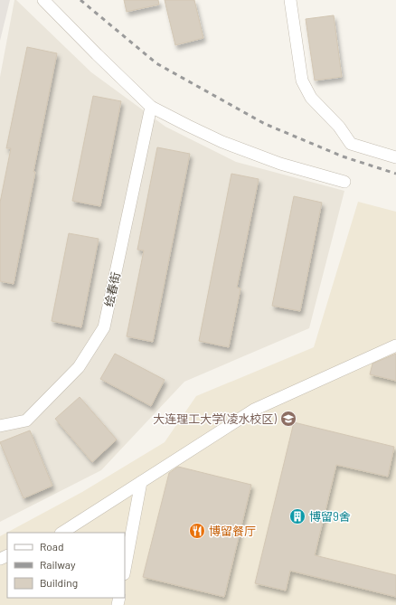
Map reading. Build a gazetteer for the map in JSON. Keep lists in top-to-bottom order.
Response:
{
  "streets": {
    "street": ["绘春街"]
  },
  "places": {
    "school or university": ["大连理工大学(凌水校区)"],
    "building": ["博留9舍"],
    "restaurant": ["博留餐厅"]
  },
  "legend": ["Road", "Railway", "Building"]
}
